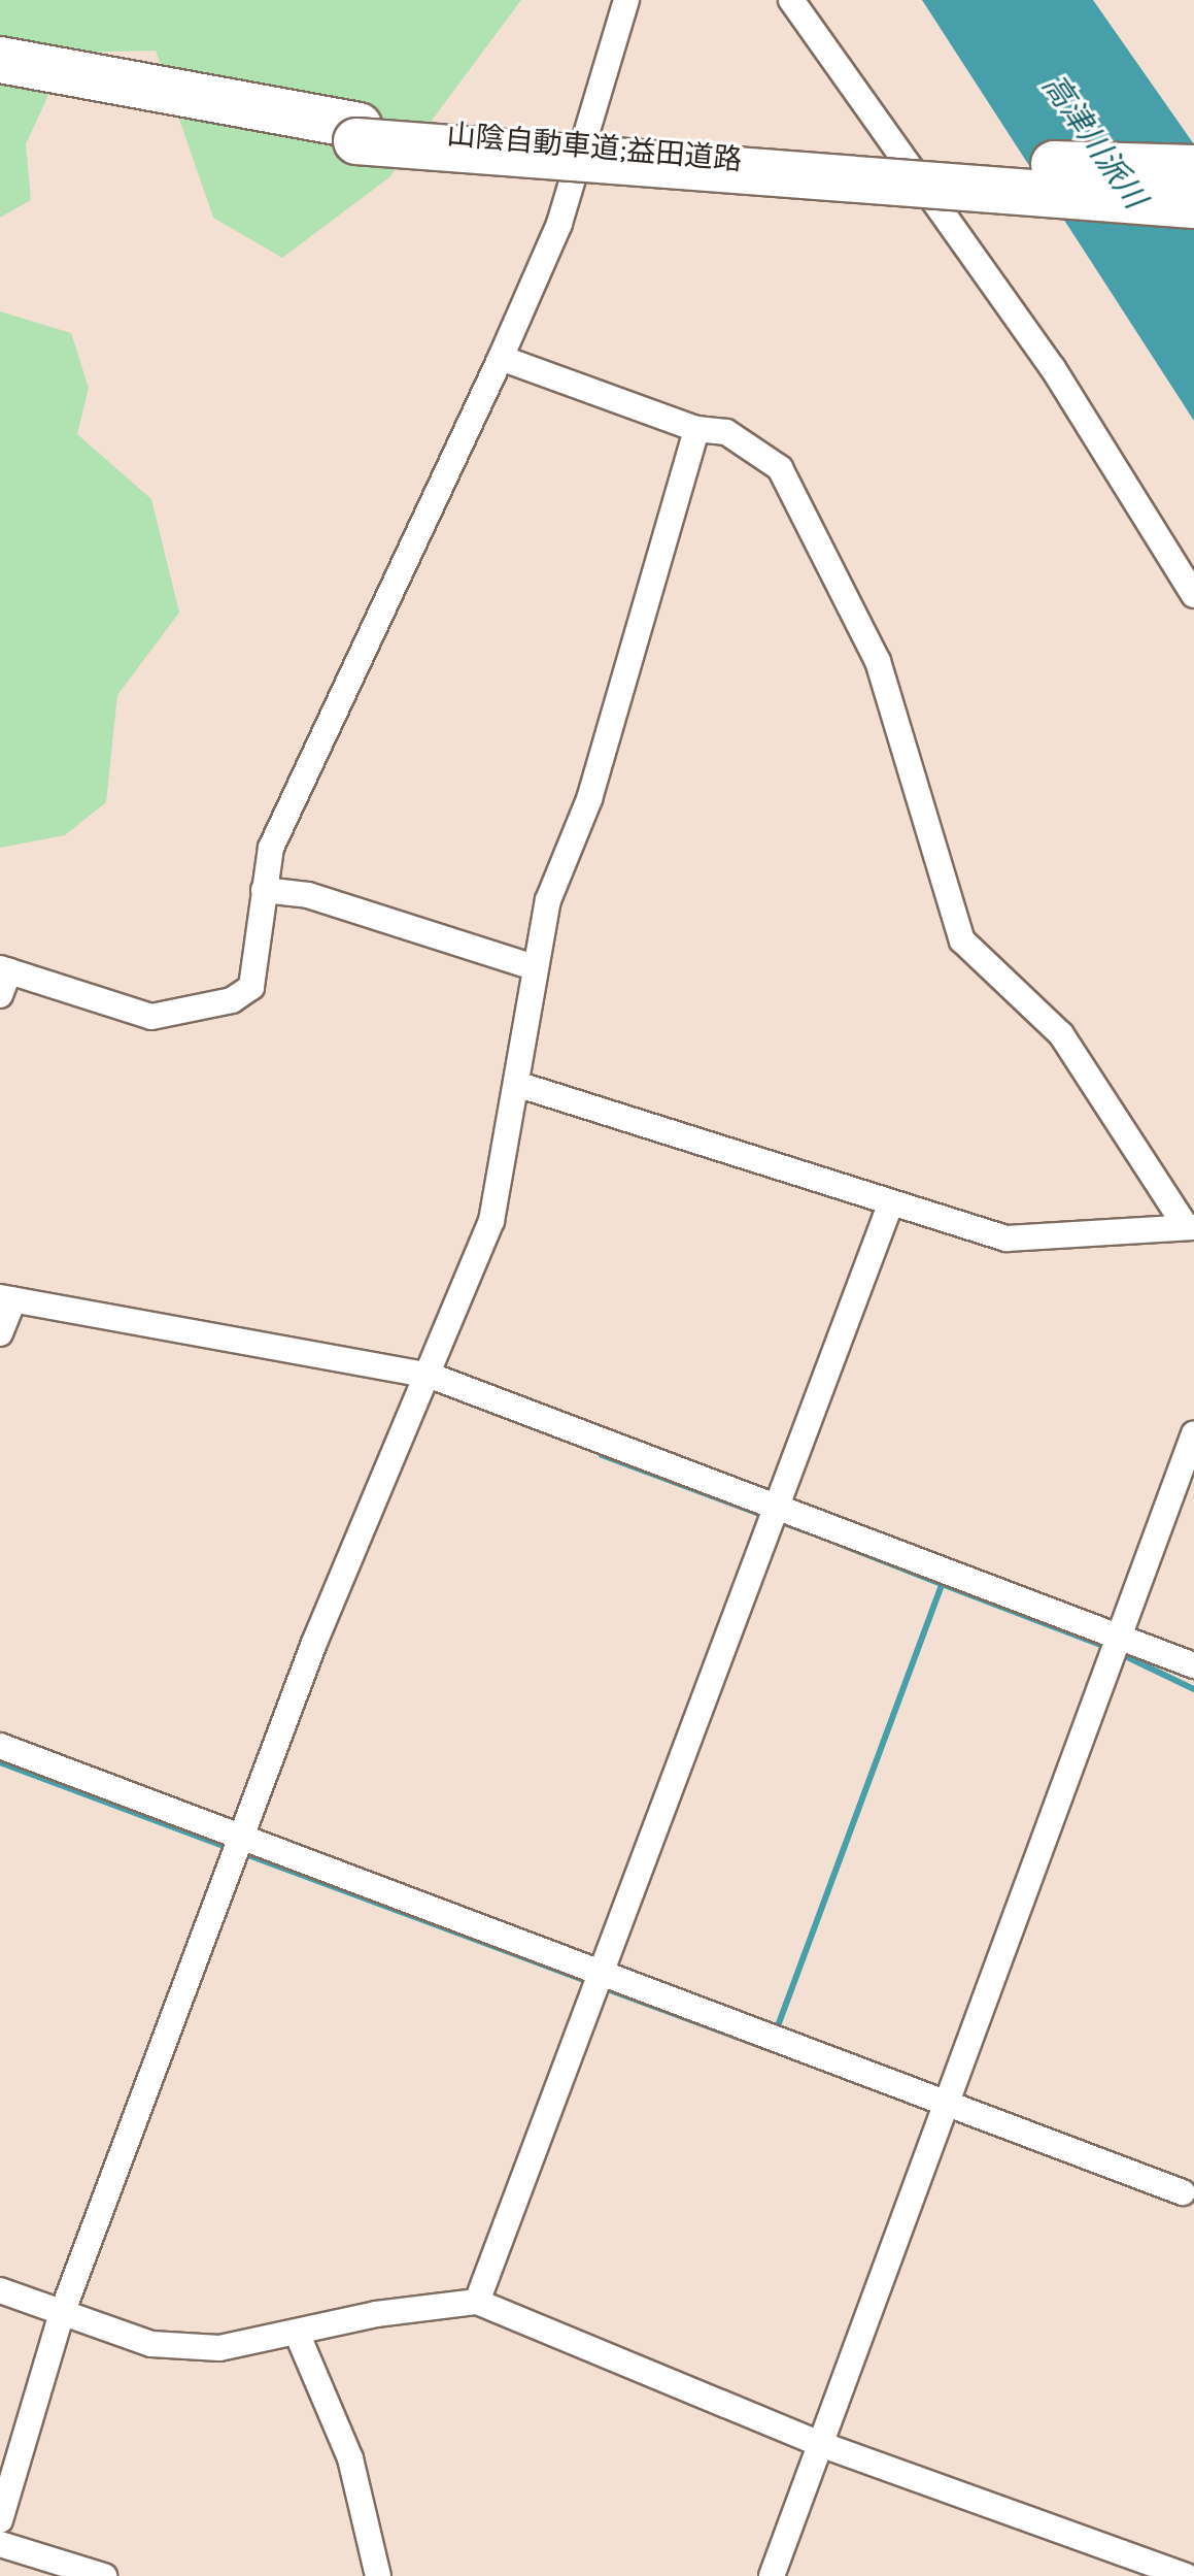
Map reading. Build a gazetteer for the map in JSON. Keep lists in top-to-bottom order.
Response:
{
  "streets": {
    "highway": ["山陰自動車道;益田道路"]
  },
  "water": ["高津川派川"]
}
